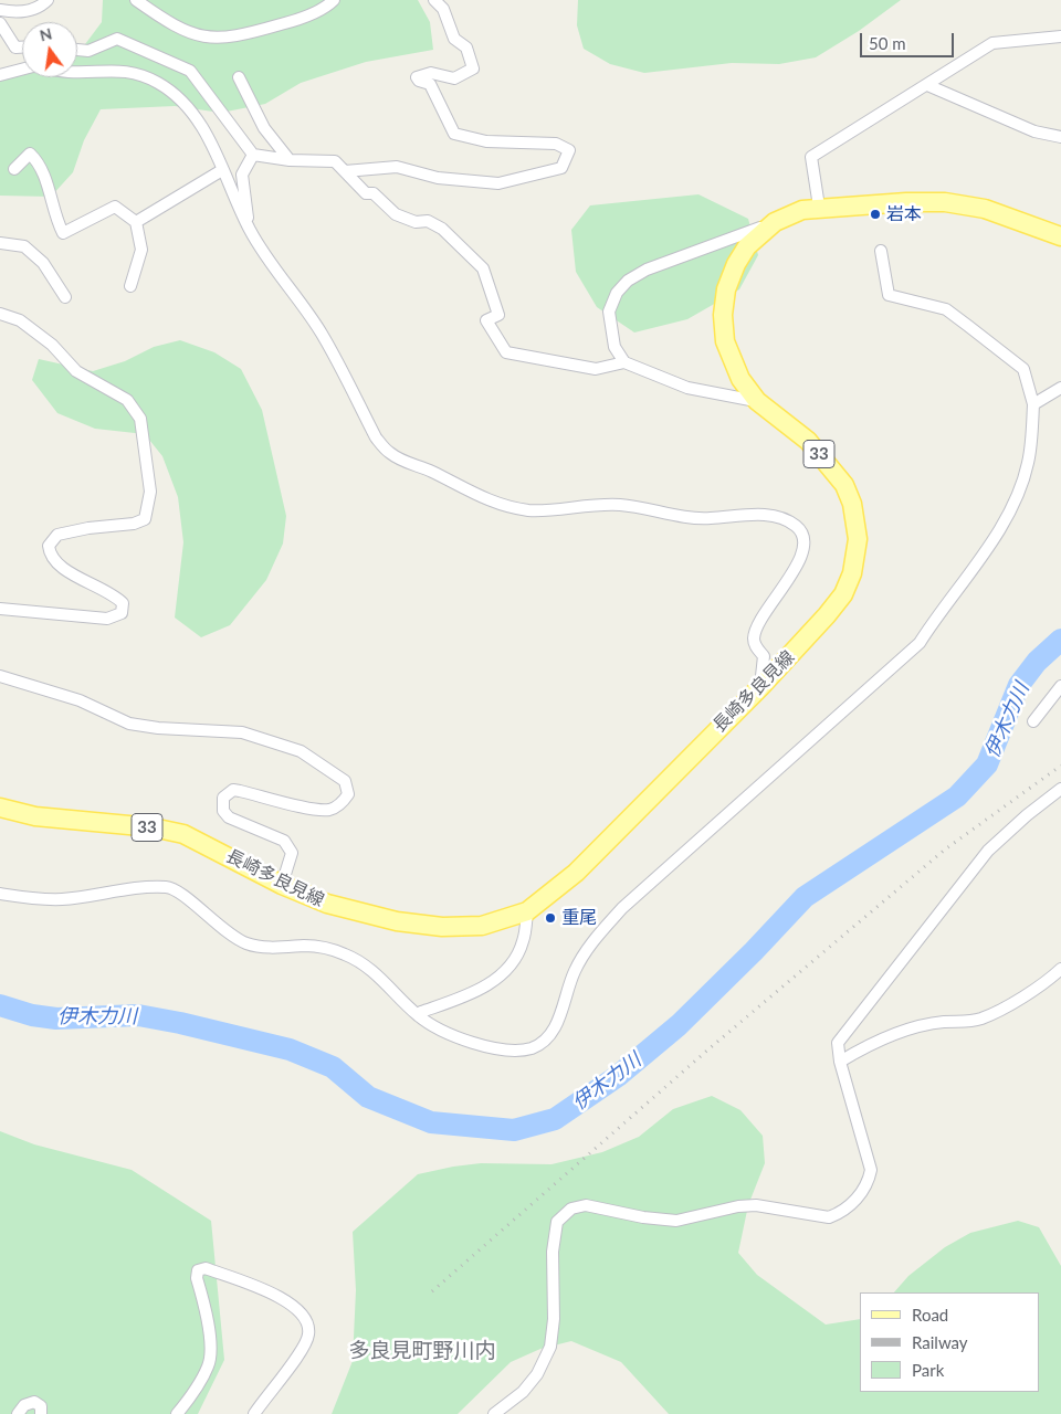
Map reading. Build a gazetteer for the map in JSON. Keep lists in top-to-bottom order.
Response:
{
  "streets": {
    "main road": ["33", "長崎多良見線"]
  },
  "districts": ["多良見町野川内"],
  "water": ["伊木力川"],
  "places": ["岩本", "重尾"],
  "legend": ["Road", "Railway", "Park"],
  "scale_bar": "50 m",
  "north": "top"
}
